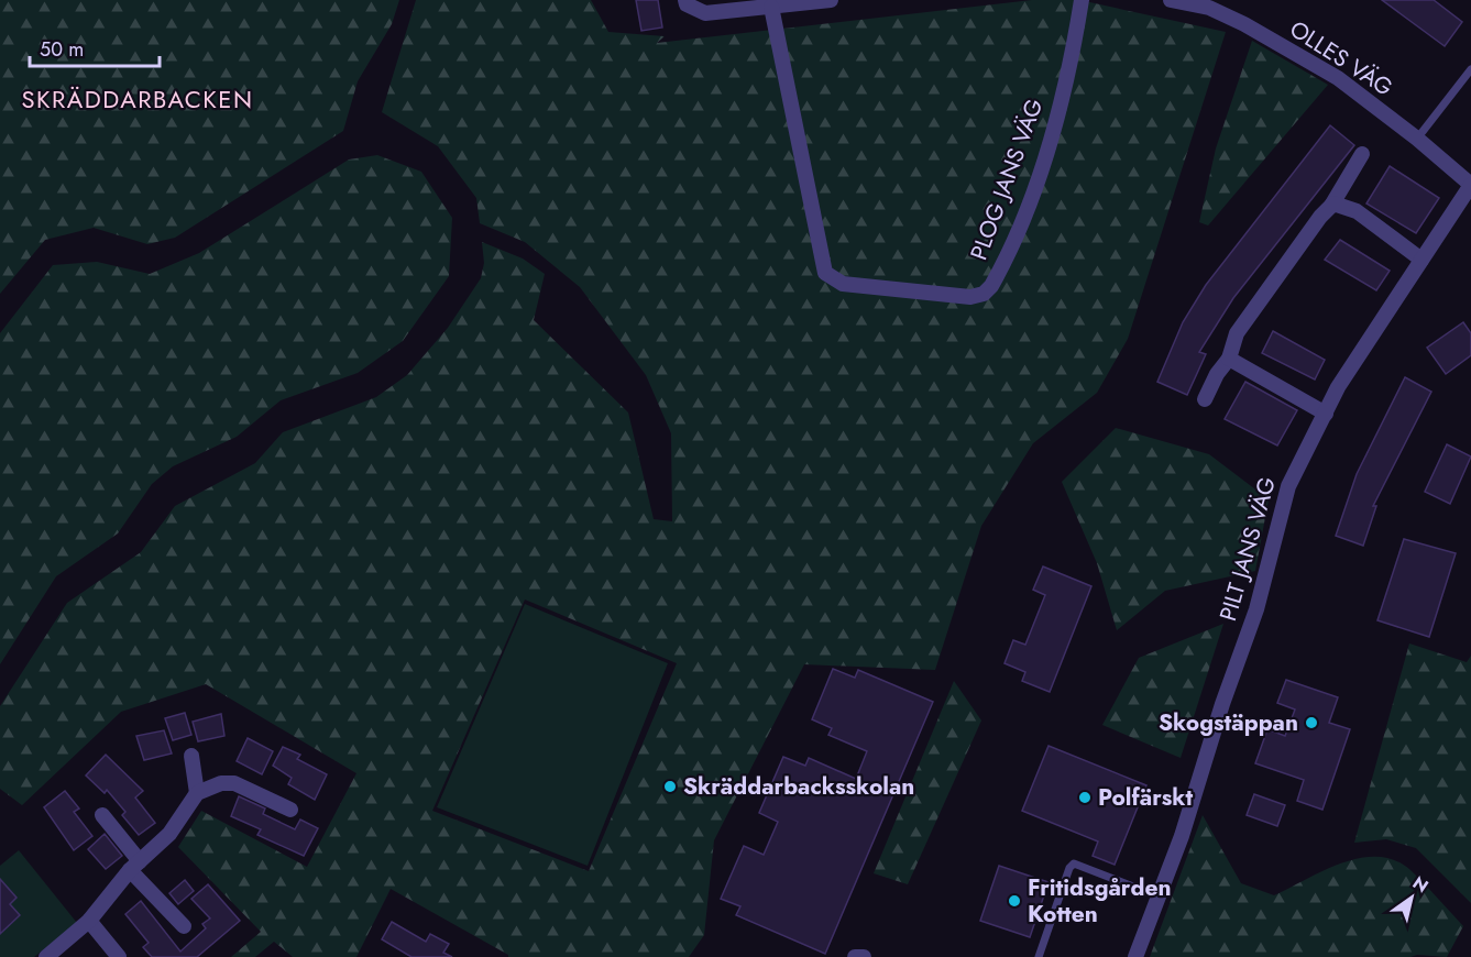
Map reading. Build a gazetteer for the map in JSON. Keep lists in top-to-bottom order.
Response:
{
  "streets": {
    "street": ["OLLES VÄG", "PLOG JANS VÄG", "PILT JANS VÄG"]
  },
  "crossings": [
    ["OLLES VÄG", "PILT JANS VÄG"]
  ],
  "districts": ["SKRÄDDARBACKEN"],
  "places": [
    "Skogstäppan",
    "Skräddarbacksskolan",
    "Polfärskt",
    "Fritidsgården Kotten"
  ],
  "scale_bar": "50 m",
  "north": "top right"
}
